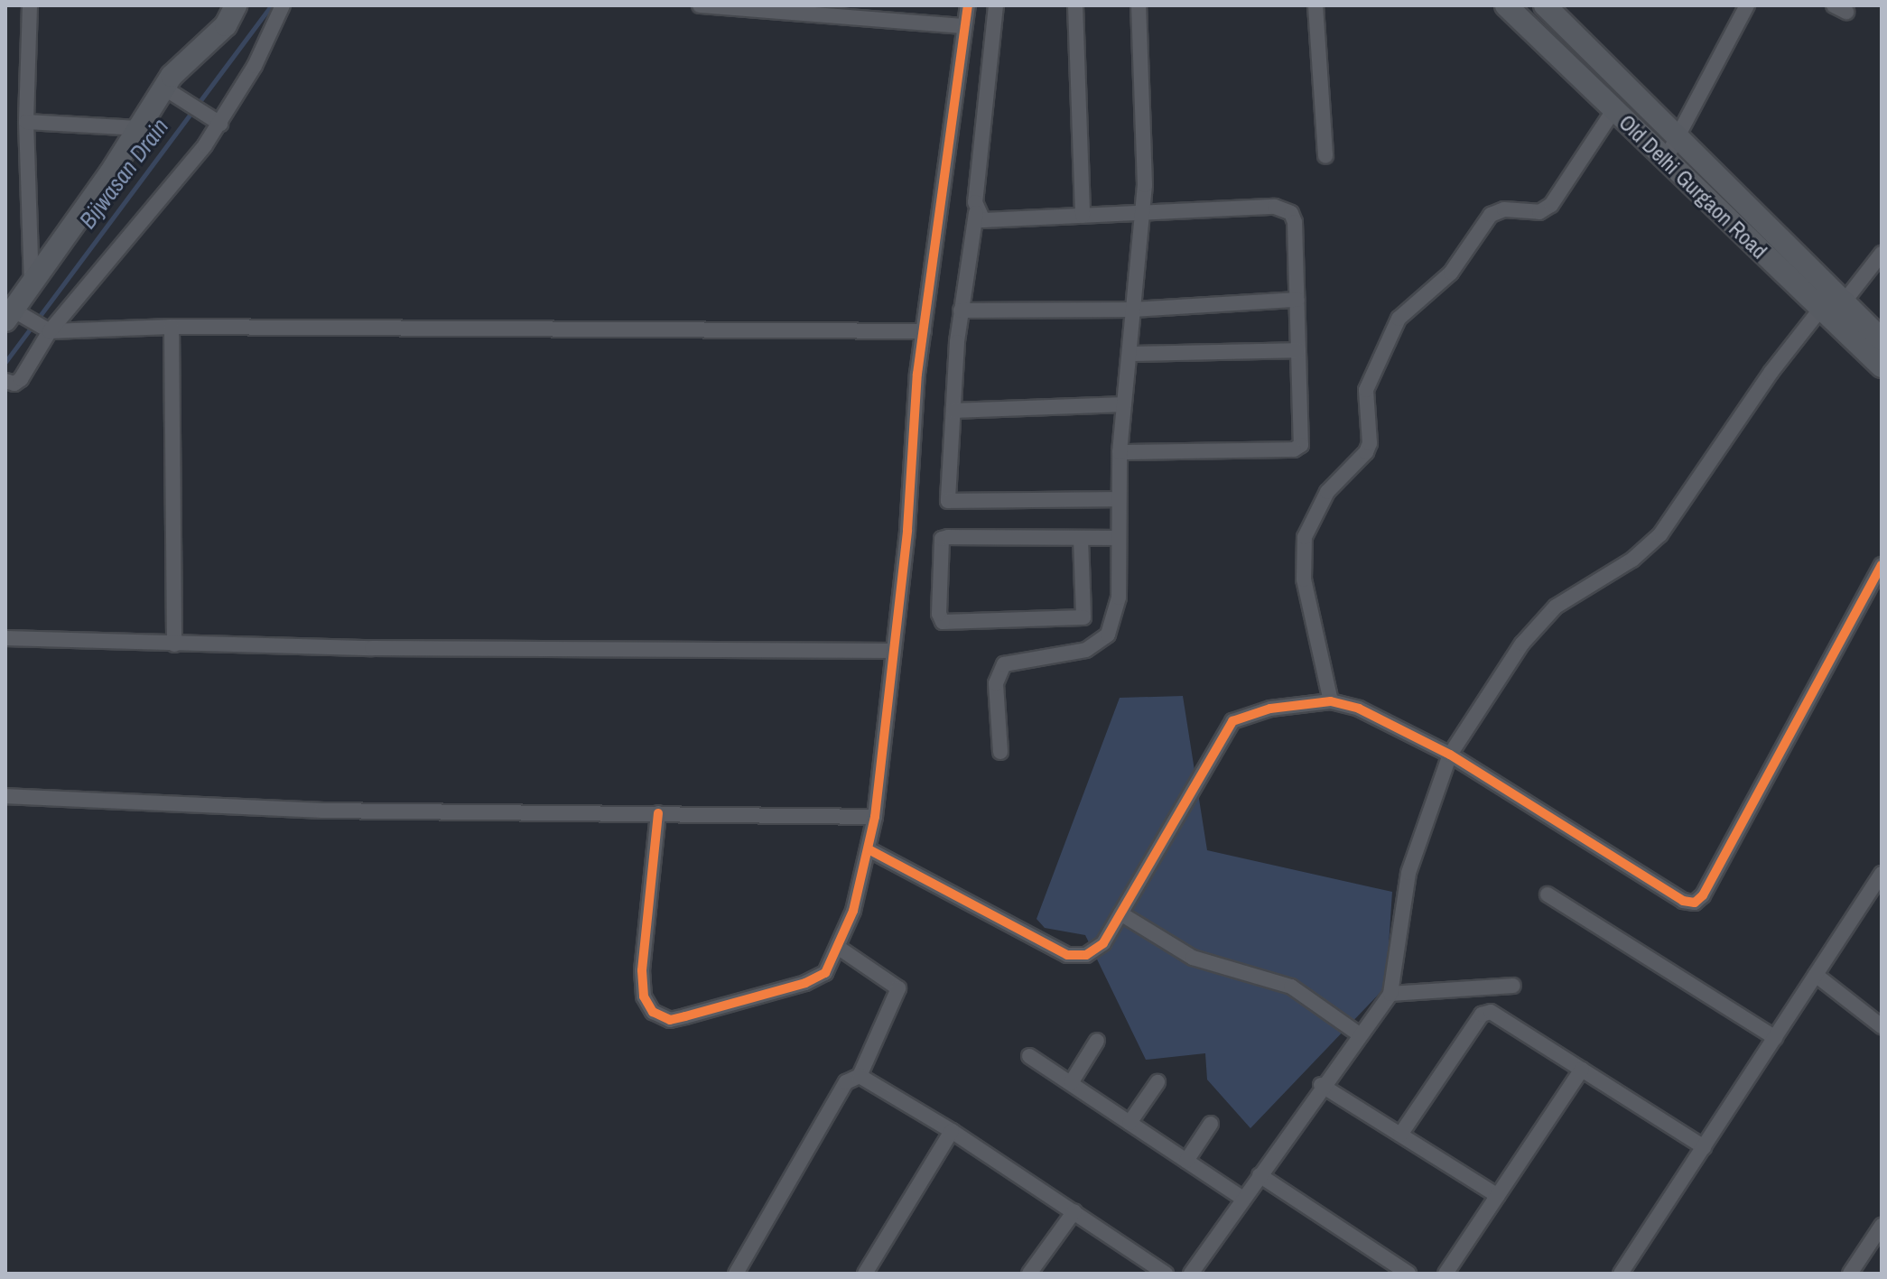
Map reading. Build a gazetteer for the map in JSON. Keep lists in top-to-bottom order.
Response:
{
  "streets": {
    "main road": ["Old Delhi Gurgaon Road"]
  },
  "water": ["Bijwasan Drain"]
}
